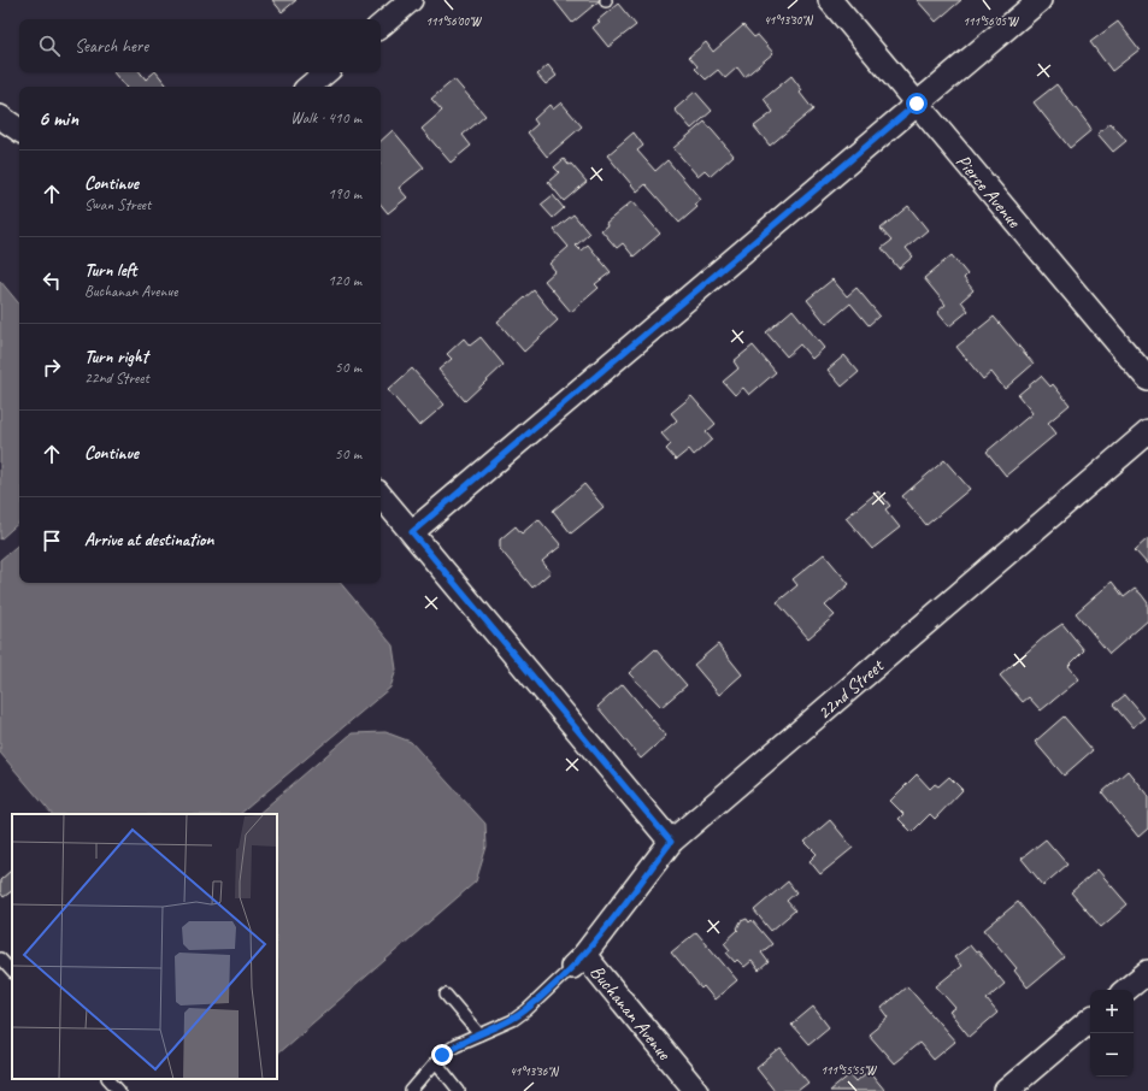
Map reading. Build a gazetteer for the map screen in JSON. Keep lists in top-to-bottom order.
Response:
{
  "streets": {
    "street": ["Pierce Avenue", "22nd Street", "Buchanan Avenue"]
  },
  "crossings": [
    ["22nd Street", "Buchanan Avenue"]
  ],
  "page": {
    "search": "Search here",
    "heading": ["6 min", "Walk · 410 m"],
    "list": [
      ["Continue", "Swan Street", "190 m"],
      ["Turn left", "Buchanan Avenue", "120 m"],
      ["Turn right", "22nd Street", "50 m"],
      ["Continue", "50 m"],
      "Arrive at destination"
    ],
    "map_buttons": ["+", "−"]
  },
  "coordinates": [
    "41°13'30\"N",
    "111°56'00\"W",
    "111°56'05\"W",
    "111°55'55\"W",
    "41°13'36\"N"
  ]
}
